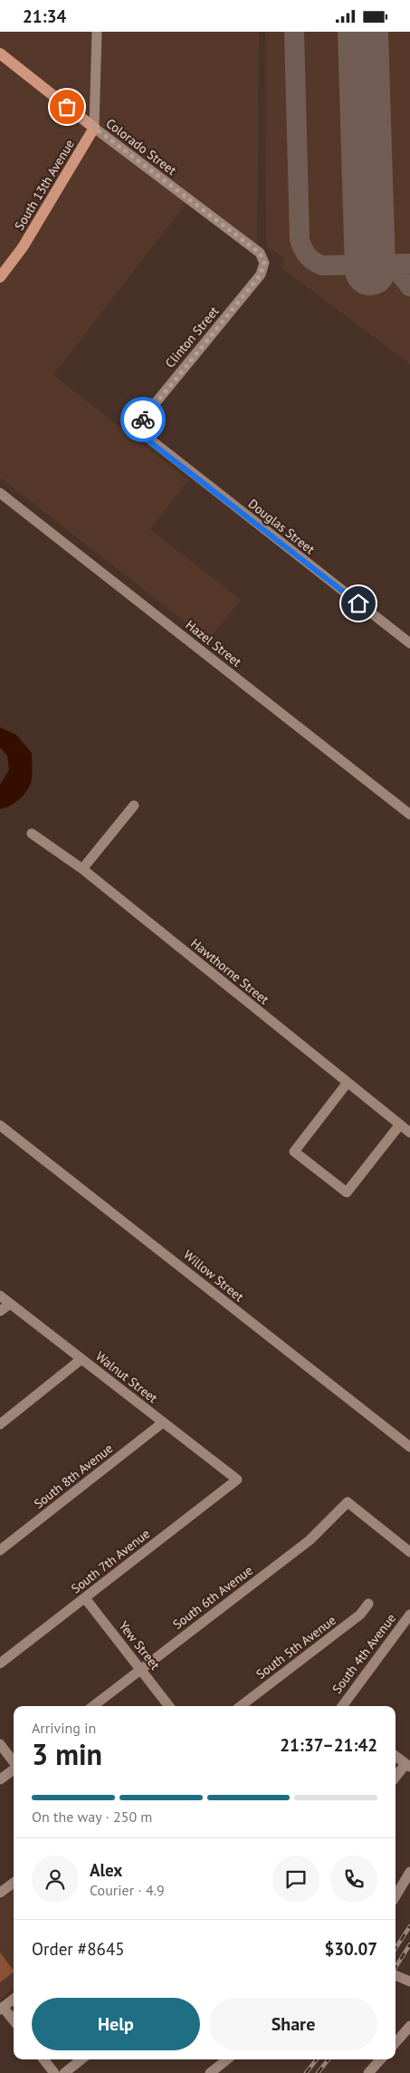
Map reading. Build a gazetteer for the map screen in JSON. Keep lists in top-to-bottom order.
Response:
{
  "streets": {
    "main road": ["Colorado Street", "South 13th Avenue"],
    "street": [
      "Clinton Street",
      "Douglas Street",
      "Hazel Street",
      "Hawthorne Street",
      "Willow Street",
      "Walnut Street",
      "South 8th Avenue",
      "South 7th Avenue",
      "South 6th Avenue",
      "Yew Street",
      "South 5th Avenue",
      "South 4th Avenue"
    ]
  },
  "crossings": [
    ["Colorado Street", "South 13th Avenue"],
    ["Colorado Street", "Clinton Street"],
    ["Clinton Street", "Douglas Street"],
    ["Walnut Street", "South 8th Avenue"],
    ["Walnut Street", "South 7th Avenue"],
    ["South 7th Avenue", "Yew Street"],
    ["South 6th Avenue", "Yew Street"]
  ],
  "page": {
    "status": "21:34",
    "heading": ["3 min", "Arriving in", "21:37–21:42"],
    "panel": [
      "Alex",
      "Courier · 4.9",
      "Order #8645",
      "$30.07"
    ],
    "bar": "On the way · 250 m",
    "buttons": ["Help", "Share"]
  }
}
